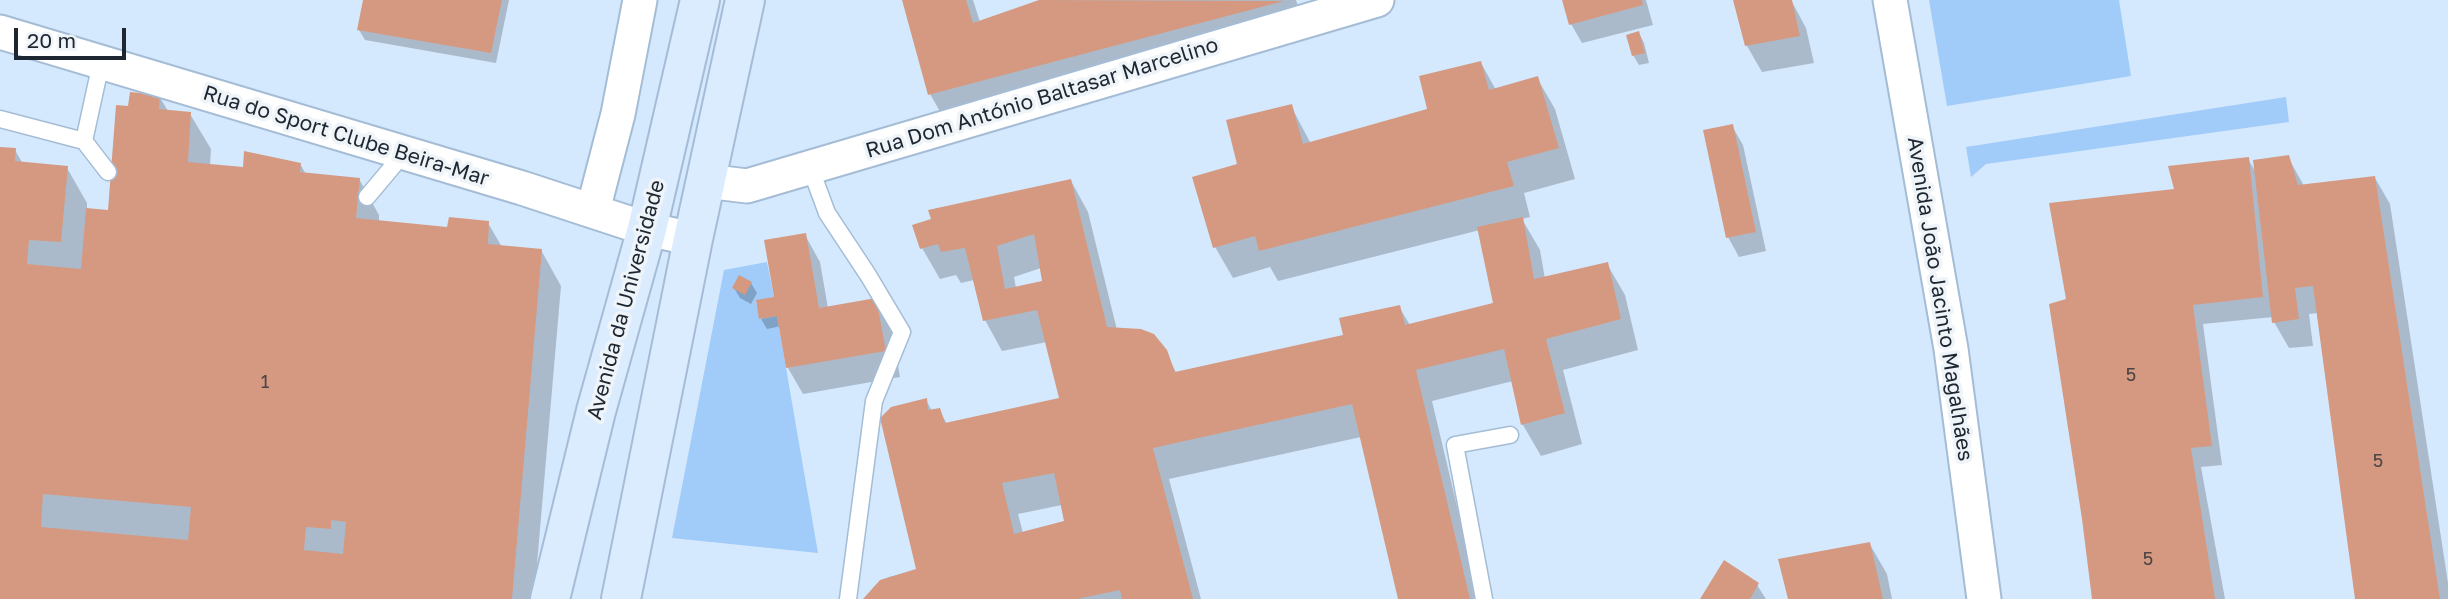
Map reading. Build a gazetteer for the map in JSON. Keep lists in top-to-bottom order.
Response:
{
  "streets": {
    "main road": ["Avenida da Universidade"],
    "street": ["Rua Dom António Baltasar Marcelino", "Rua do Sport Clube Beira-Mar", "Avenida João Jacinto Magalhães"]
  },
  "crossings": [
    ["Rua do Sport Clube Beira-Mar", "Avenida da Universidade"]
  ],
  "house_numbers": [
    "5",
    "1",
    "5",
    "5"
  ],
  "scale_bar": "20 m"
}
